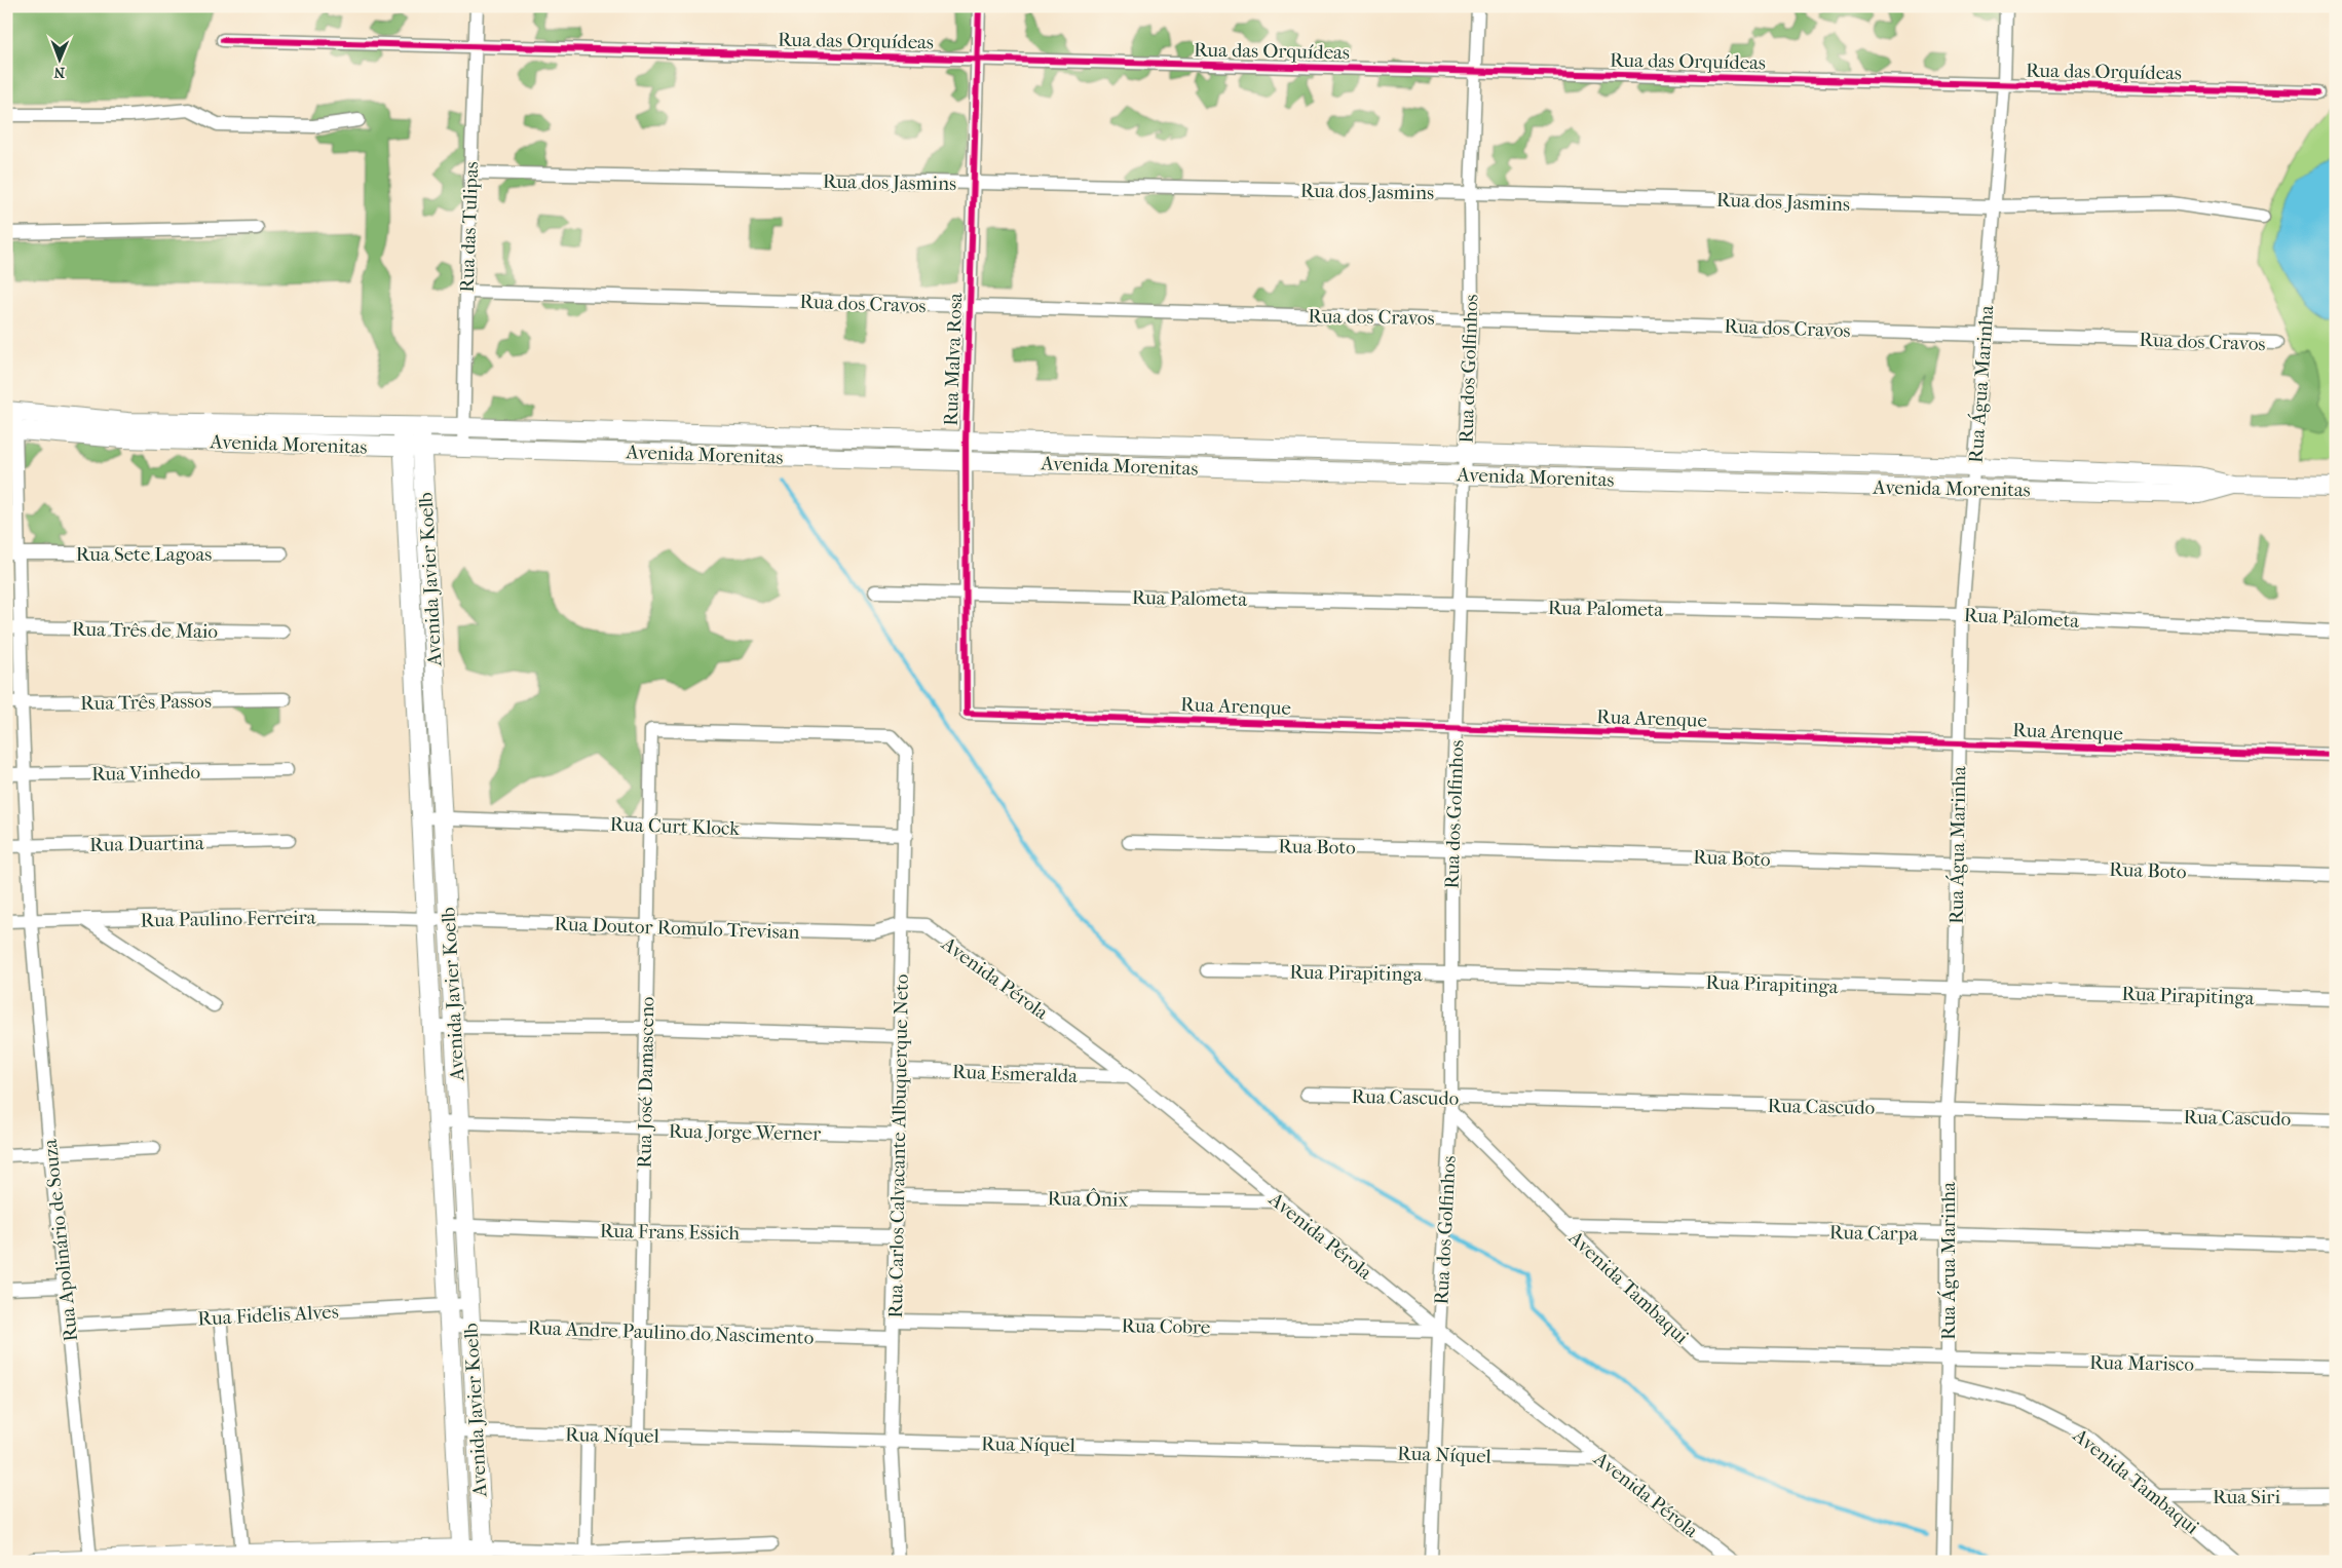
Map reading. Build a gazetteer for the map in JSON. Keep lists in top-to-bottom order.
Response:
{
  "streets": {
    "main road": ["Avenida Morenitas", "Avenida Javier Koelb"],
    "street": [
      "Rua das Orquídeas",
      "Rua dos Jasmins",
      "Rua das Tulipas",
      "Rua dos Cravos",
      "Rua Malva Rosa",
      "Rua dos Golfinhos",
      "Rua Água Marinha",
      "Rua Sete Lagoas",
      "Rua Palometa",
      "Rua Três de Maio",
      "Rua Três Passos",
      "Rua Arenque",
      "Rua Vinhedo",
      "Rua Curt Klock",
      "Rua Duartina",
      "Rua Boto",
      "Rua Paulino Ferreira",
      "Rua Doutor Romulo Trevisan",
      "Rua Pirapitinga",
      "Avenida Pérola",
      "Rua Esmeralda",
      "Rua José Damasceno",
      "Rua Cascudo",
      "Rua Jorge Werner",
      "Rua Carlos Calvacante Albuquerque Neto",
      "Rua Ônix",
      "Rua Frans Essich",
      "Rua Carpa",
      "Rua Apolinário de Souza",
      "Avenida Tambaqui",
      "Rua Fidelis Alves",
      "Rua Cobre",
      "Rua Andre Paulino do Nascimento",
      "Rua Marisco",
      "Rua Níquel",
      "Rua Siri"
    ]
  },
  "crossings": [
    ["Rua das Orquídeas", "Rua das Tulipas"],
    ["Rua das Orquídeas", "Rua Malva Rosa"],
    ["Rua das Orquídeas", "Rua dos Golfinhos"],
    ["Rua das Orquídeas", "Rua Água Marinha"],
    ["Rua dos Jasmins", "Rua das Tulipas"],
    ["Rua dos Jasmins", "Rua Malva Rosa"],
    ["Rua dos Jasmins", "Rua dos Golfinhos"],
    ["Rua dos Jasmins", "Rua Água Marinha"],
    ["Rua das Tulipas", "Rua dos Cravos"],
    ["Rua das Tulipas", "Avenida Morenitas"],
    ["Rua dos Cravos", "Rua Malva Rosa"],
    ["Rua dos Cravos", "Rua dos Golfinhos"],
    ["Rua dos Cravos", "Rua Água Marinha"],
    ["Rua Malva Rosa", "Avenida Morenitas"],
    ["Rua Malva Rosa", "Rua Palometa"],
    ["Rua Malva Rosa", "Rua Arenque"],
    ["Rua dos Golfinhos", "Avenida Morenitas"],
    ["Rua dos Golfinhos", "Rua Palometa"],
    ["Rua dos Golfinhos", "Rua Arenque"],
    ["Rua dos Golfinhos", "Rua Boto"],
    ["Rua dos Golfinhos", "Rua Pirapitinga"],
    ["Rua dos Golfinhos", "Avenida Pérola"],
    ["Rua dos Golfinhos", "Rua Cascudo"],
    ["Rua dos Golfinhos", "Avenida Tambaqui"],
    ["Rua dos Golfinhos", "Rua Cobre"],
    ["Rua dos Golfinhos", "Rua Níquel"],
    ["Rua Água Marinha", "Avenida Morenitas"],
    ["Rua Água Marinha", "Rua Palometa"],
    ["Rua Água Marinha", "Rua Arenque"],
    ["Rua Água Marinha", "Rua Boto"],
    ["Rua Água Marinha", "Rua Pirapitinga"],
    ["Rua Água Marinha", "Rua Cascudo"],
    ["Rua Água Marinha", "Rua Carpa"],
    ["Rua Água Marinha", "Avenida Tambaqui"],
    ["Rua Água Marinha", "Rua Marisco"],
    ["Avenida Morenitas", "Avenida Javier Koelb"],
    ["Avenida Morenitas", "Rua Apolinário de Souza"],
    ["Rua Sete Lagoas", "Rua Apolinário de Souza"],
    ["Avenida Javier Koelb", "Rua Curt Klock"],
    ["Avenida Javier Koelb", "Rua Paulino Ferreira"],
    ["Avenida Javier Koelb", "Rua Doutor Romulo Trevisan"],
    ["Avenida Javier Koelb", "Rua Jorge Werner"],
    ["Avenida Javier Koelb", "Rua Frans Essich"],
    ["Avenida Javier Koelb", "Rua Fidelis Alves"],
    ["Avenida Javier Koelb", "Rua Andre Paulino do Nascimento"],
    ["Avenida Javier Koelb", "Rua Níquel"],
    ["Rua Três de Maio", "Rua Apolinário de Souza"],
    ["Rua Três Passos", "Rua Apolinário de Souza"],
    ["Rua Vinhedo", "Rua Apolinário de Souza"],
    ["Rua Curt Klock", "Rua José Damasceno"],
    ["Rua Curt Klock", "Rua Carlos Calvacante Albuquerque Neto"],
    ["Rua Duartina", "Rua Apolinário de Souza"],
    ["Rua Paulino Ferreira", "Rua Doutor Romulo Trevisan"],
    ["Rua Paulino Ferreira", "Rua Apolinário de Souza"],
    ["Rua Doutor Romulo Trevisan", "Avenida Pérola"],
    ["Rua Doutor Romulo Trevisan", "Rua José Damasceno"],
    ["Rua Doutor Romulo Trevisan", "Rua Carlos Calvacante Albuquerque Neto"],
    ["Avenida Pérola", "Rua Esmeralda"],
    ["Avenida Pérola", "Rua Carlos Calvacante Albuquerque Neto"],
    ["Avenida Pérola", "Rua Ônix"],
    ["Avenida Pérola", "Rua Cobre"],
    ["Avenida Pérola", "Rua Níquel"],
    ["Rua Esmeralda", "Rua Carlos Calvacante Albuquerque Neto"],
    ["Rua José Damasceno", "Rua Jorge Werner"],
    ["Rua José Damasceno", "Rua Carlos Calvacante Albuquerque Neto"],
    ["Rua José Damasceno", "Rua Frans Essich"],
    ["Rua José Damasceno", "Rua Andre Paulino do Nascimento"],
    ["Rua José Damasceno", "Rua Níquel"],
    ["Rua Jorge Werner", "Rua Carlos Calvacante Albuquerque Neto"],
    ["Rua Carlos Calvacante Albuquerque Neto", "Rua Ônix"],
    ["Rua Carlos Calvacante Albuquerque Neto", "Rua Frans Essich"],
    ["Rua Carlos Calvacante Albuquerque Neto", "Rua Cobre"],
    ["Rua Carlos Calvacante Albuquerque Neto", "Rua Andre Paulino do Nascimento"],
    ["Rua Carlos Calvacante Albuquerque Neto", "Rua Níquel"],
    ["Rua Carpa", "Avenida Tambaqui"],
    ["Rua Apolinário de Souza", "Rua Fidelis Alves"],
    ["Avenida Tambaqui", "Rua Marisco"],
    ["Avenida Tambaqui", "Rua Siri"]
  ],
  "north": "bottom"
}
